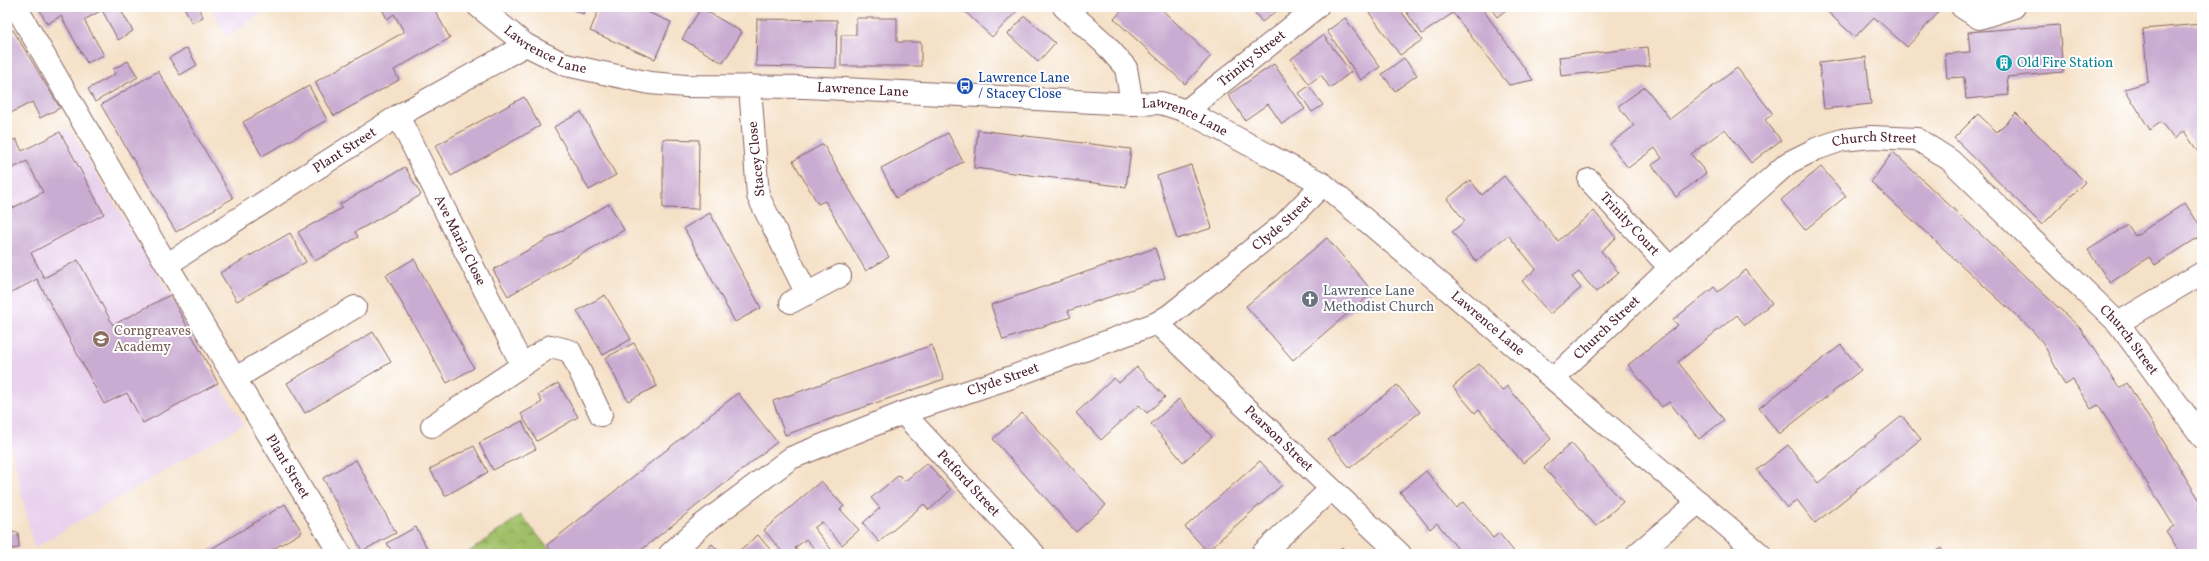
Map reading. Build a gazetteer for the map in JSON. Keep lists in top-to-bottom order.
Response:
{
  "streets": {
    "street": [
      "Lawrence Lane",
      "Trinity Street",
      "Church Street",
      "Plant Street",
      "Stacey Close",
      "Clyde Street",
      "Trinity Court",
      "Ave Maria Close",
      "Pearson Street",
      "Petford Street"
    ]
  },
  "crossings": [
    ["Lawrence Lane", "Trinity Street"],
    ["Lawrence Lane", "Church Street"],
    ["Lawrence Lane", "Plant Street"],
    ["Lawrence Lane", "Stacey Close"],
    ["Lawrence Lane", "Clyde Street"],
    ["Church Street", "Trinity Court"],
    ["Plant Street", "Ave Maria Close"],
    ["Clyde Street", "Pearson Street"],
    ["Clyde Street", "Petford Street"]
  ],
  "places": {
    "building": ["Old Fire Station"],
    "bus stop": ["Lawrence Lane / Stacey Close"],
    "church": ["Lawrence Lane Methodist Church"],
    "school or university": ["Corngreaves Academy"]
  }
}
